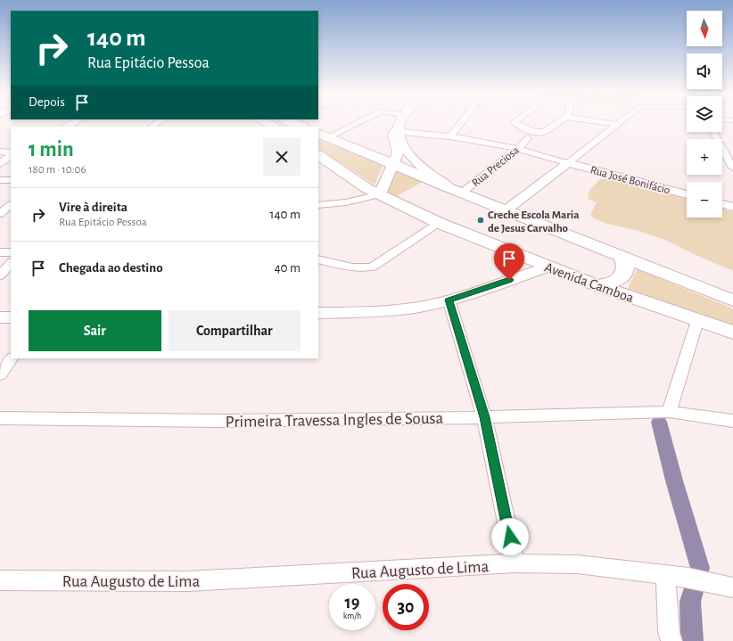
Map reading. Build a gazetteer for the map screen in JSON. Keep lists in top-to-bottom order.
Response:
{
  "streets": {
    "main road": ["Avenida Camboa"],
    "street": [
      "Rua Preciosa",
      "Rua José Bonifácio",
      "Primeira Travessa Ingles de Sousa",
      "Rua Augusto de Lima"
    ]
  },
  "places": ["Creche Escola Maria de Jesus Carvalho"],
  "north": "bottom",
  "page": {
    "map_buttons": ["+", "−"],
    "turn": ["140 m", "Rua Epitácio Pessoa"],
    "then": "Depois",
    "heading": ["1 min", "180 m · 10:06"],
    "list": [
      {
        "name": "Vire à direita",
        "note": "Rua Epitácio Pessoa",
        "value": "140 m"
      },
      {
        "name": "Chegada ao destino",
        "value": "40 m"
      }
    ],
    "buttons": ["Sair", "Compartilhar"],
    "speed": "19 km/h",
    "limit": "30"
  }
}
